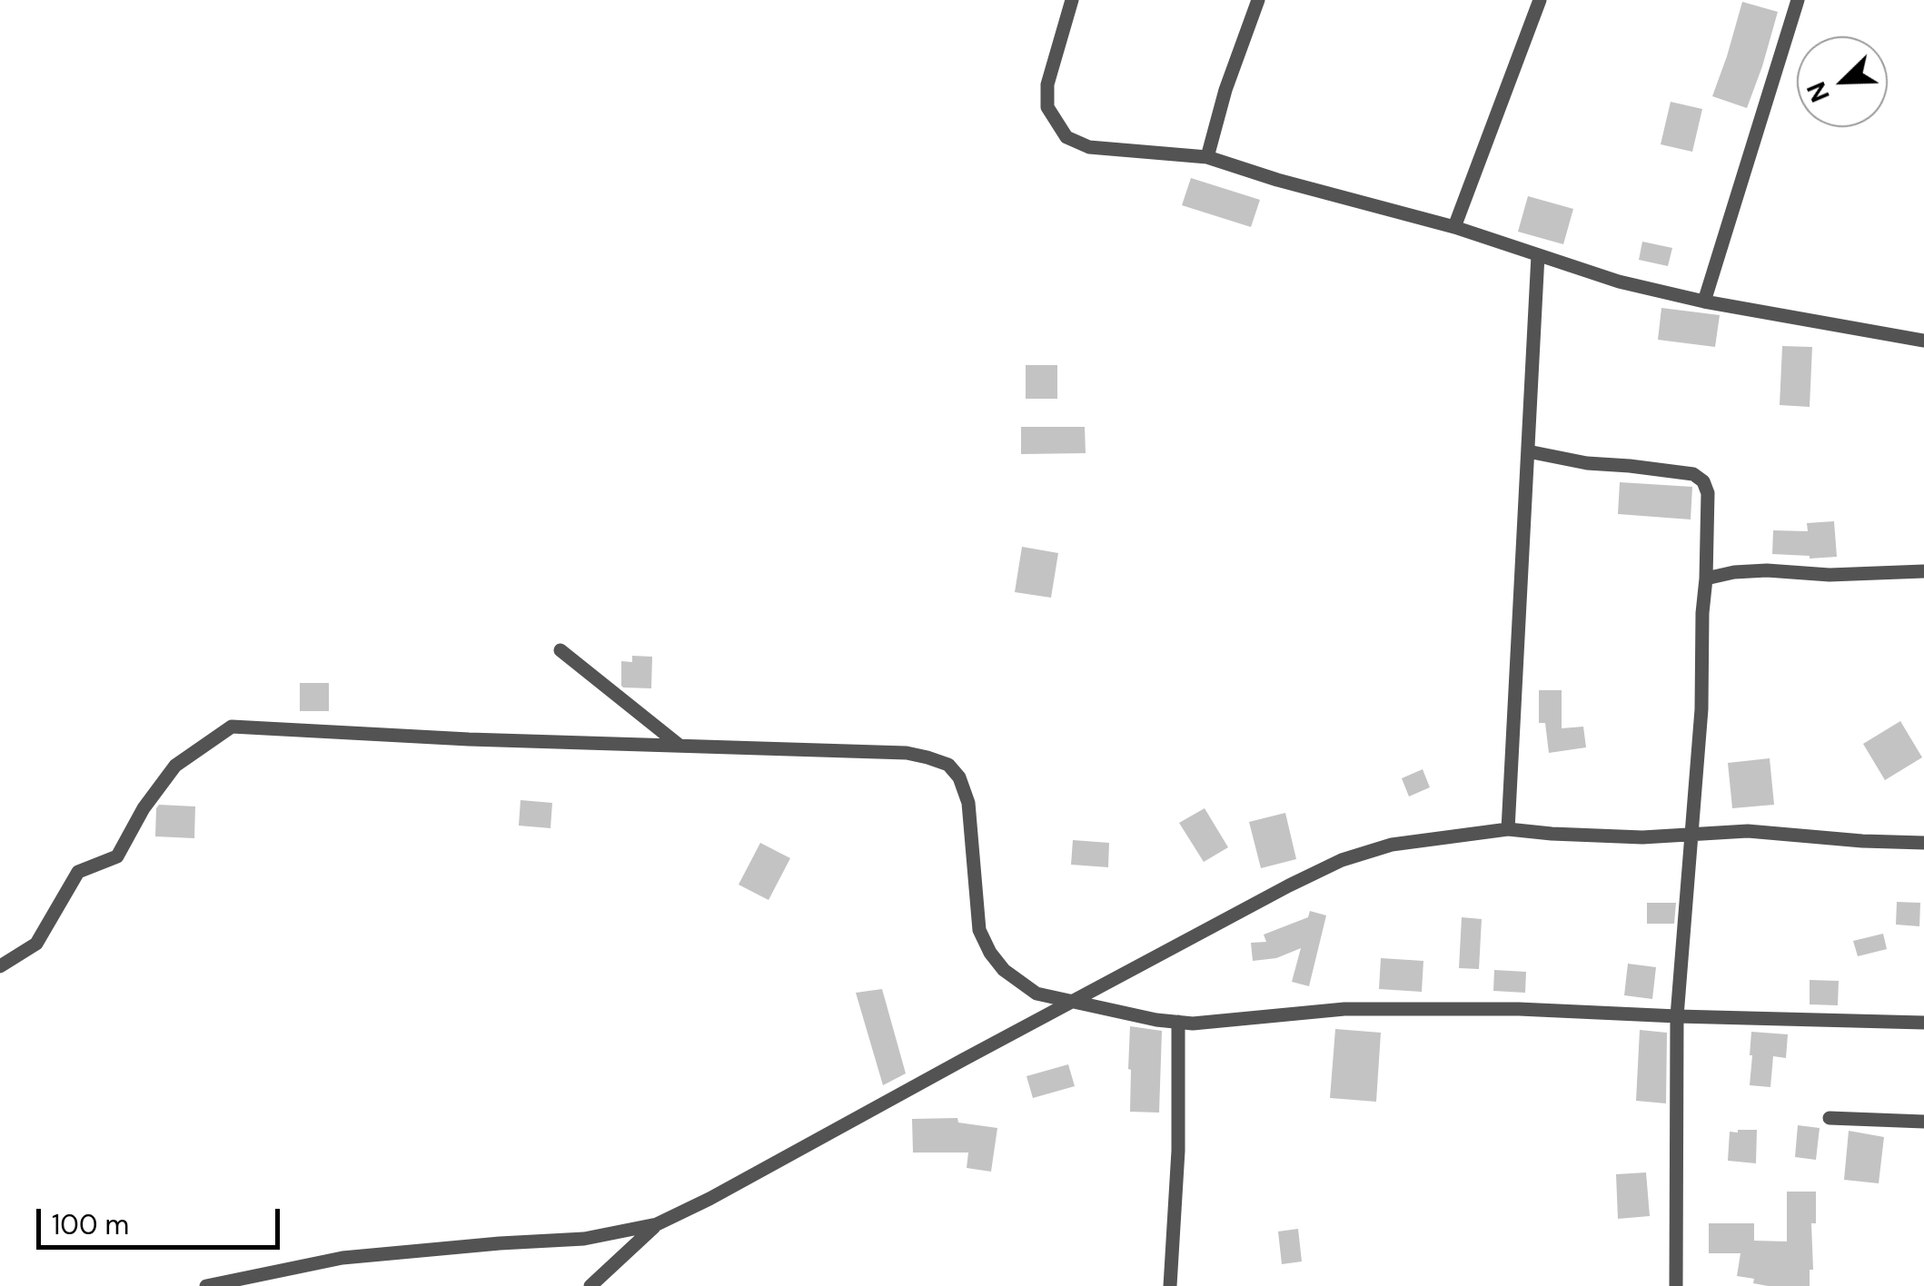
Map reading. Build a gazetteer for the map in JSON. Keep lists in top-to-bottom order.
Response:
{
  "scale_bar": "100 m",
  "north": "bottom left"
}
